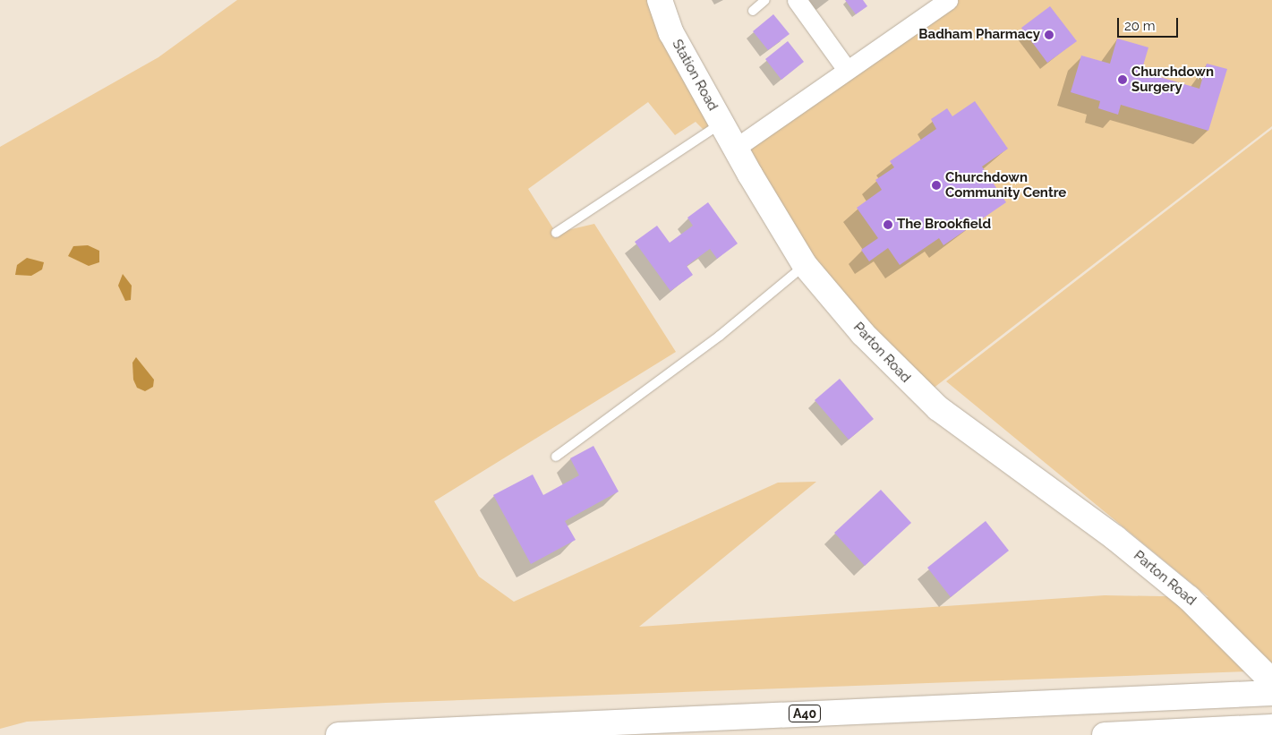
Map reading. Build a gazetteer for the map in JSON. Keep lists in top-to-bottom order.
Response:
{
  "streets": {
    "main road": ["Station Road", "Parton Road", "A40"]
  },
  "crossings": [
    ["Station Road", "Parton Road"]
  ],
  "places": [
    "Badham Pharmacy",
    "Churchdown Surgery",
    "Churchdown Community Centre",
    "The Brookfield"
  ],
  "scale_bar": "20 m"
}
